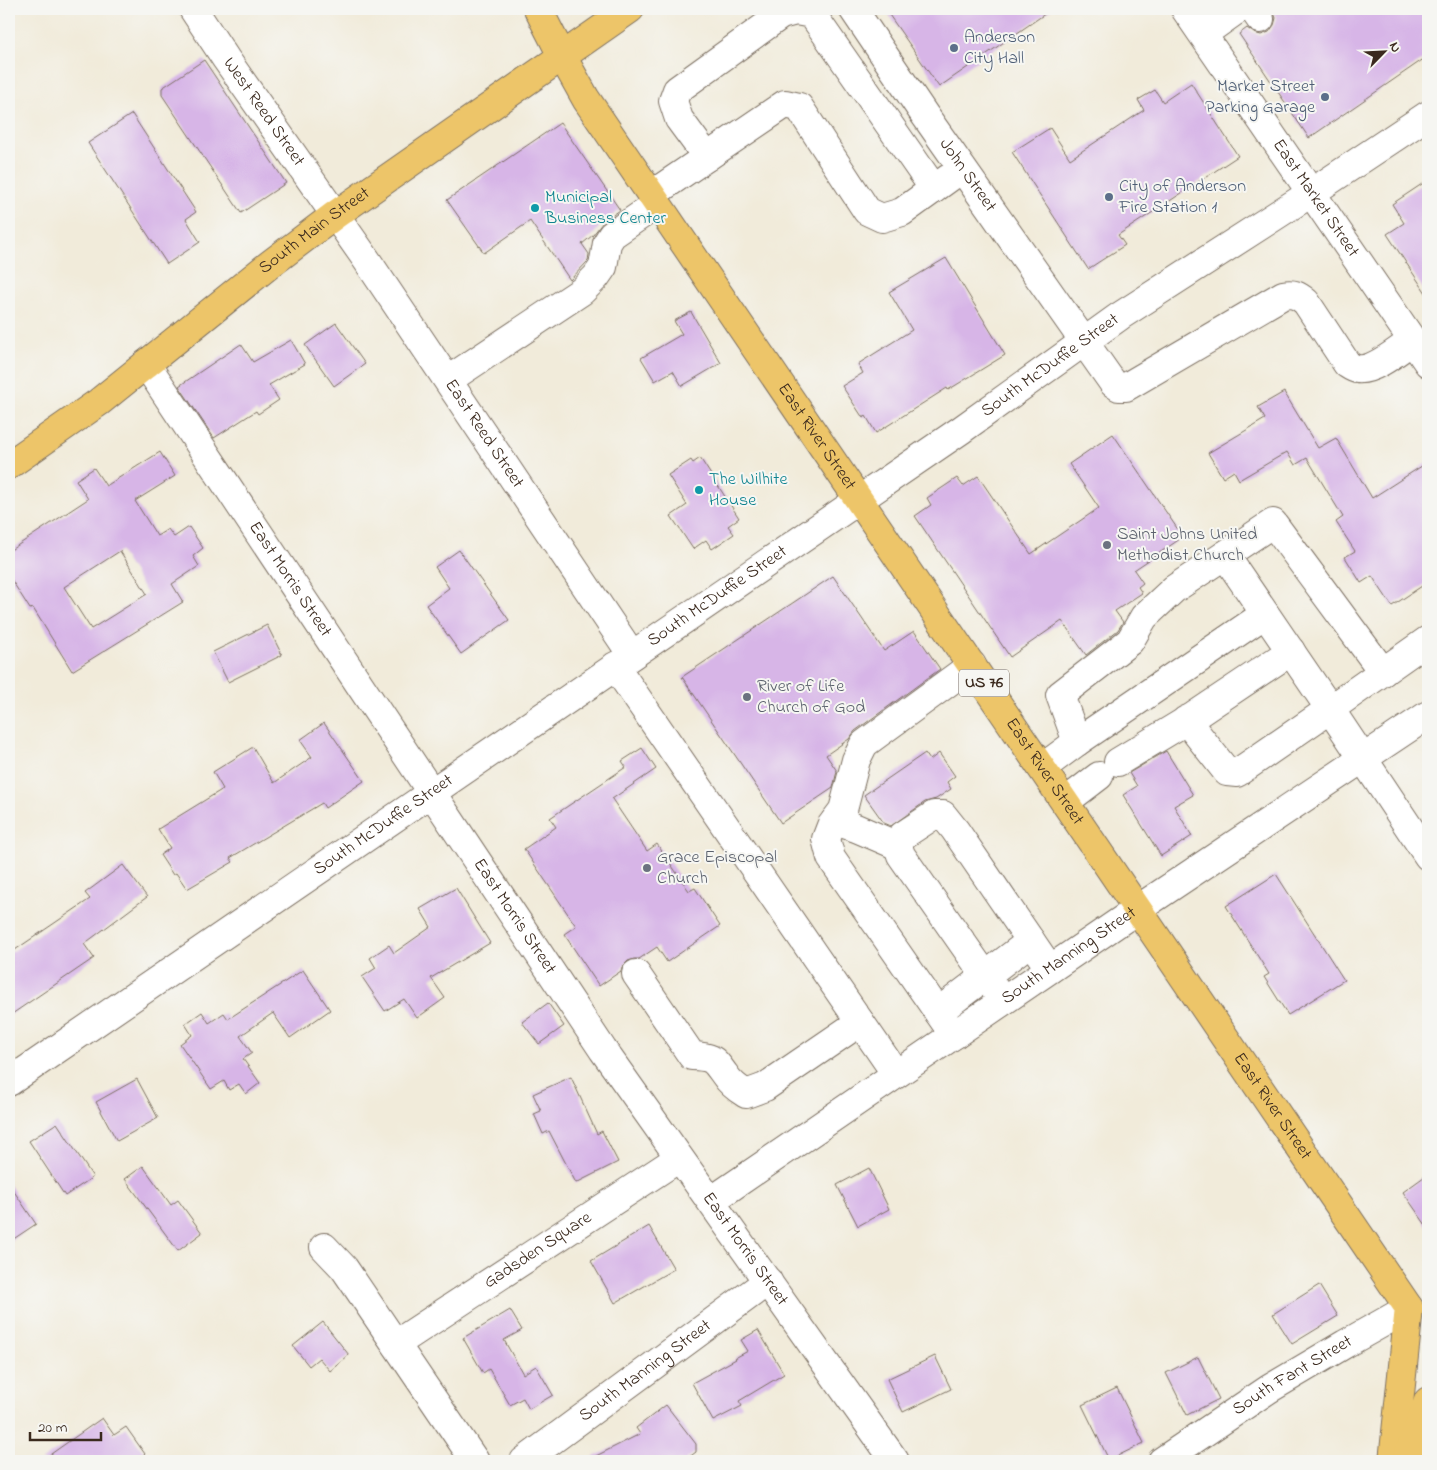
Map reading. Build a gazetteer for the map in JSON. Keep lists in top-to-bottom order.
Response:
{
  "streets": {
    "main road": ["South Main Street", "East River Street", "US 76"],
    "street": [
      "West Reed Street",
      "John Street",
      "East Market Street",
      "South McDuffie Street",
      "East Reed Street",
      "East Morris Street",
      "South Manning Street",
      "Gadsden Square",
      "South Fant Street"
    ]
  },
  "crossings": [
    ["West Reed Street", "South Main Street"],
    ["West Reed Street", "East Reed Street"],
    ["John Street", "East Market Street"],
    ["John Street", "South McDuffie Street"],
    ["East Market Street", "South McDuffie Street"],
    ["South Main Street", "East Reed Street"],
    ["South Main Street", "East River Street"],
    ["South Main Street", "East Morris Street"],
    ["South Main Street", "US 76"],
    ["South McDuffie Street", "East Reed Street"],
    ["South McDuffie Street", "East River Street"],
    ["South McDuffie Street", "East Morris Street"],
    ["East Reed Street", "South Manning Street"],
    ["East River Street", "US 76"],
    ["East River Street", "South Manning Street"],
    ["East River Street", "South Fant Street"],
    ["East Morris Street", "South Manning Street"],
    ["East Morris Street", "Gadsden Square"]
  ],
  "places": [
    "Anderson City Hall",
    "Market Street Parking Garage",
    "City of Anderson Fire Station 1",
    "Municipal Business Center",
    "The Wilhite House",
    "Saint Johns United Methodist Church",
    "River of Life Church of God",
    "Grace Episcopal Church"
  ],
  "scale_bar": "20 m",
  "north": "top right"
}
